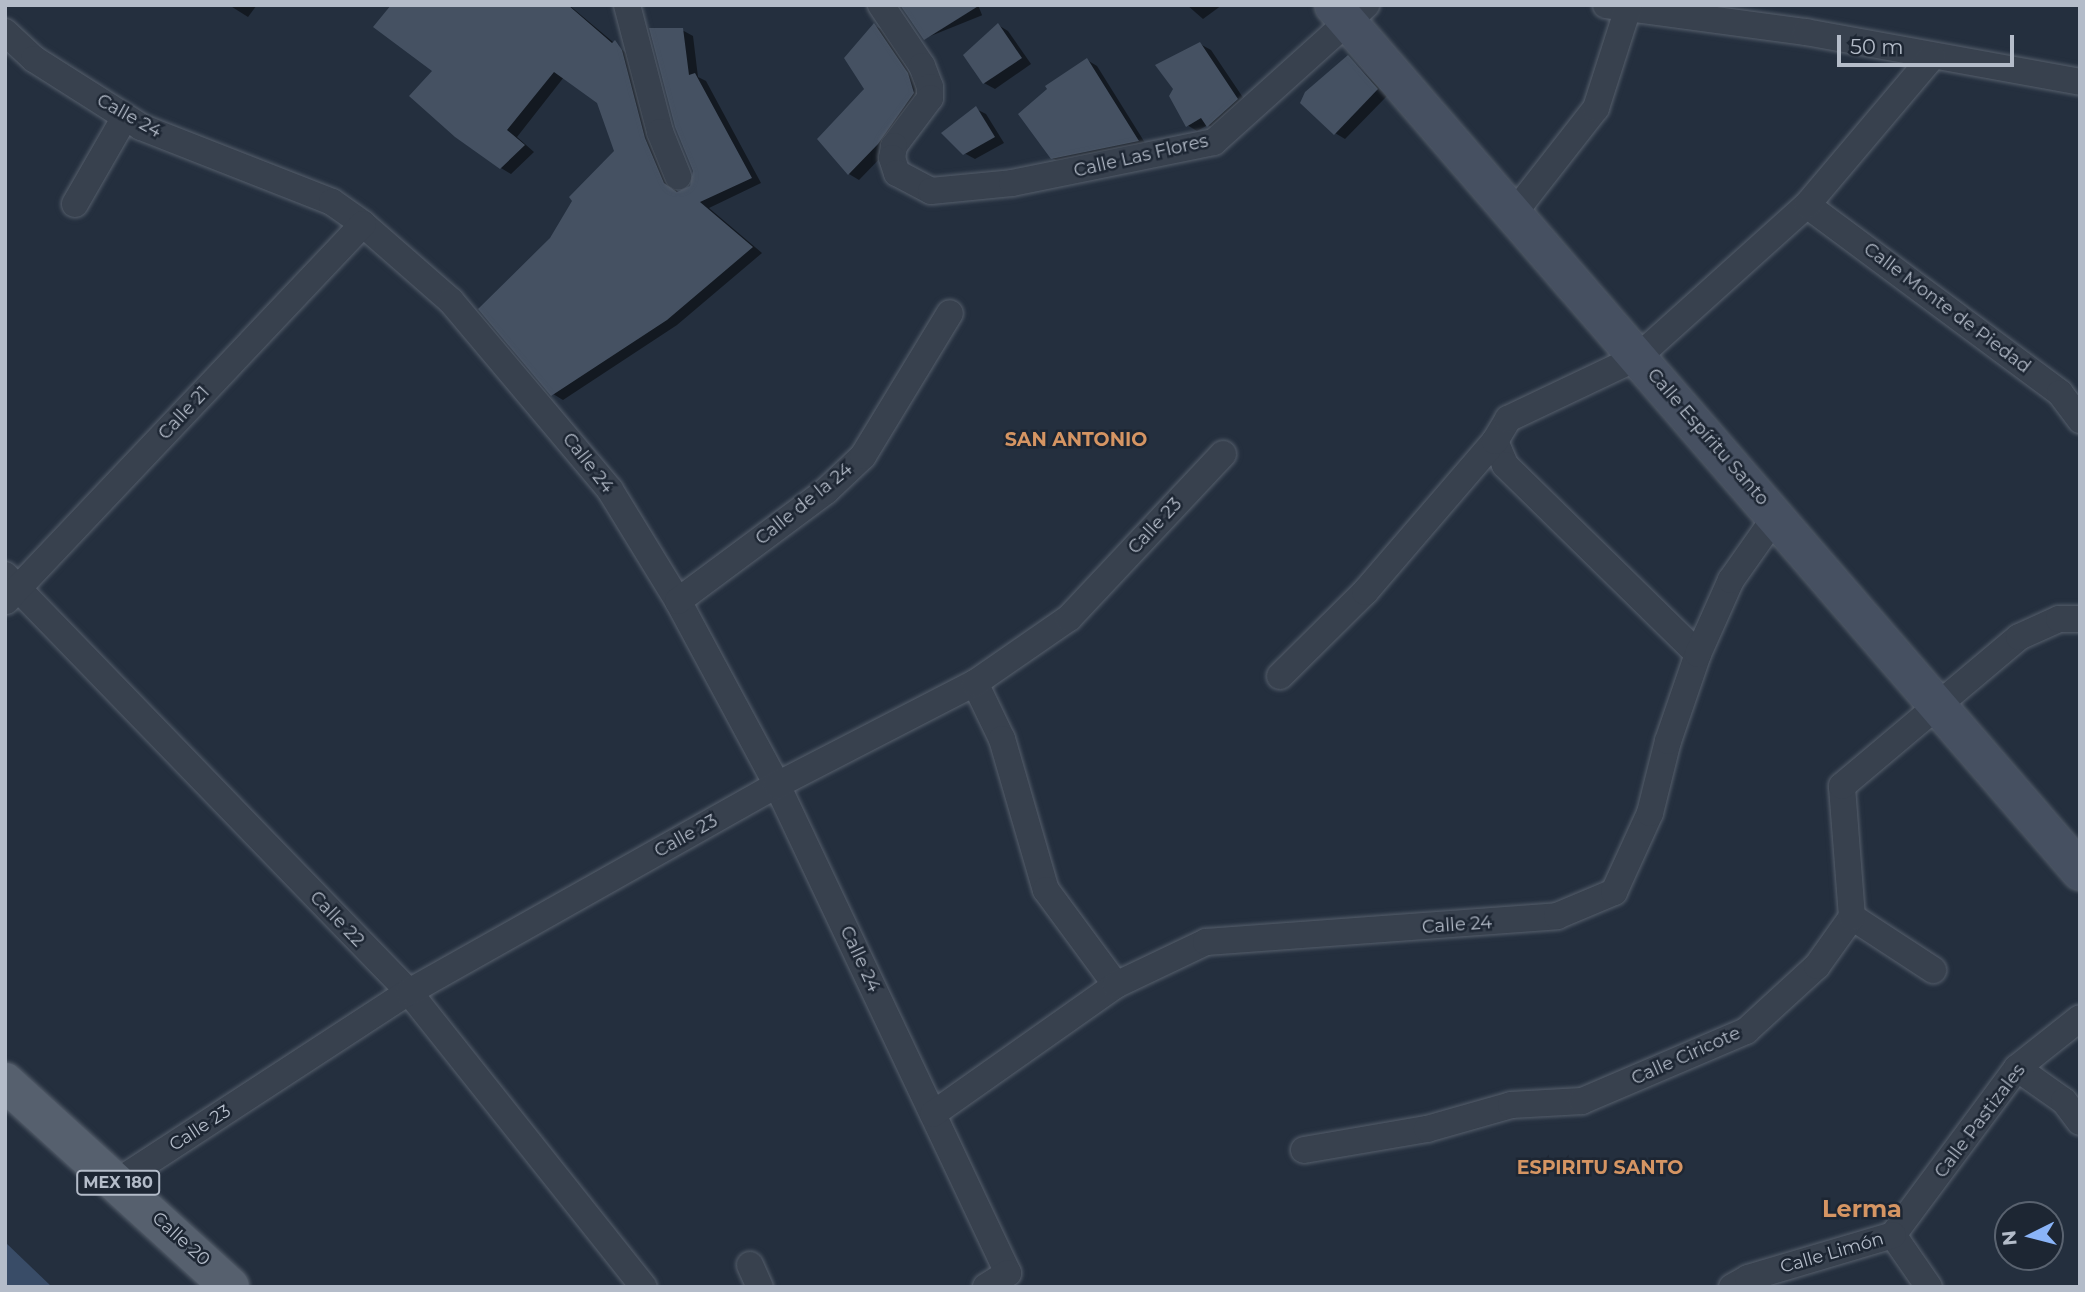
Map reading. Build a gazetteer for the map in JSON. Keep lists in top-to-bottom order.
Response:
{
  "streets": {
    "main road": ["MEX 180", "Calle 20"],
    "street": [
      "Calle 24",
      "Calle Las Flores",
      "Calle Monte de Piedad",
      "Calle 21",
      "Calle Espíritu Santo",
      "Calle de la 24",
      "Calle 23",
      "Calle 22",
      "Calle Ciricote",
      "Calle Pastizales",
      "Calle Limón"
    ]
  },
  "crossings": [
    ["Calle 24", "Calle 21"],
    ["Calle 24", "Calle Espíritu Santo"],
    ["Calle 24", "Calle de la 24"],
    ["Calle 24", "Calle 23"],
    ["Calle Las Flores", "Calle Espíritu Santo"],
    ["Calle 21", "Calle 22"],
    ["Calle 23", "Calle 22"],
    ["Calle 23", "Calle 20"],
    ["Calle Pastizales", "Calle Limón"]
  ],
  "districts": ["SAN ANTONIO", "ESPIRITU SANTO", "Lerma"],
  "scale_bar": "50 m",
  "north": "left"
}
